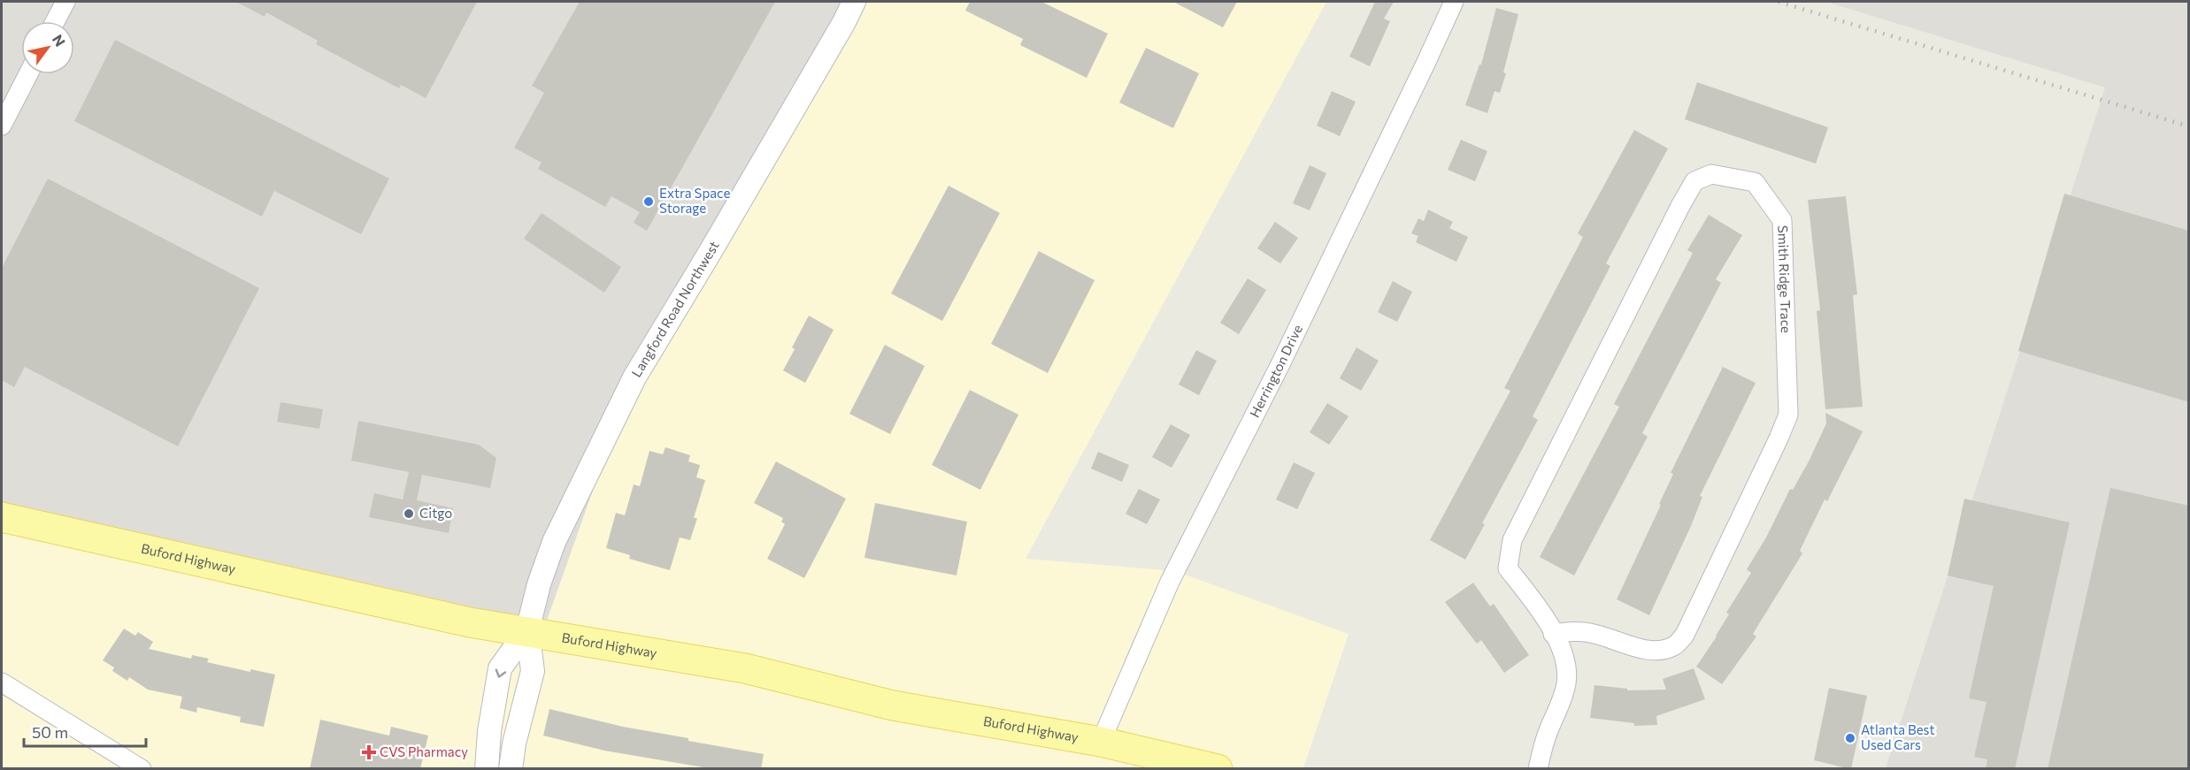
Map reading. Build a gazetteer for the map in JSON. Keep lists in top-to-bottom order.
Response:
{
  "streets": {
    "main road": ["Buford Highway"],
    "street": ["Smith Ridge Trace", "Langford Road Northwest", "Herrington Drive"]
  },
  "crossings": [
    ["Langford Road Northwest", "Buford Highway"],
    ["Herrington Drive", "Buford Highway"]
  ],
  "places": {
    "other": ["Extra Space Storage", "Citgo", "Atlanta Best Used Cars"],
    "health": ["CVS Pharmacy"]
  },
  "scale_bar": "50 m",
  "north": "top right"
}
